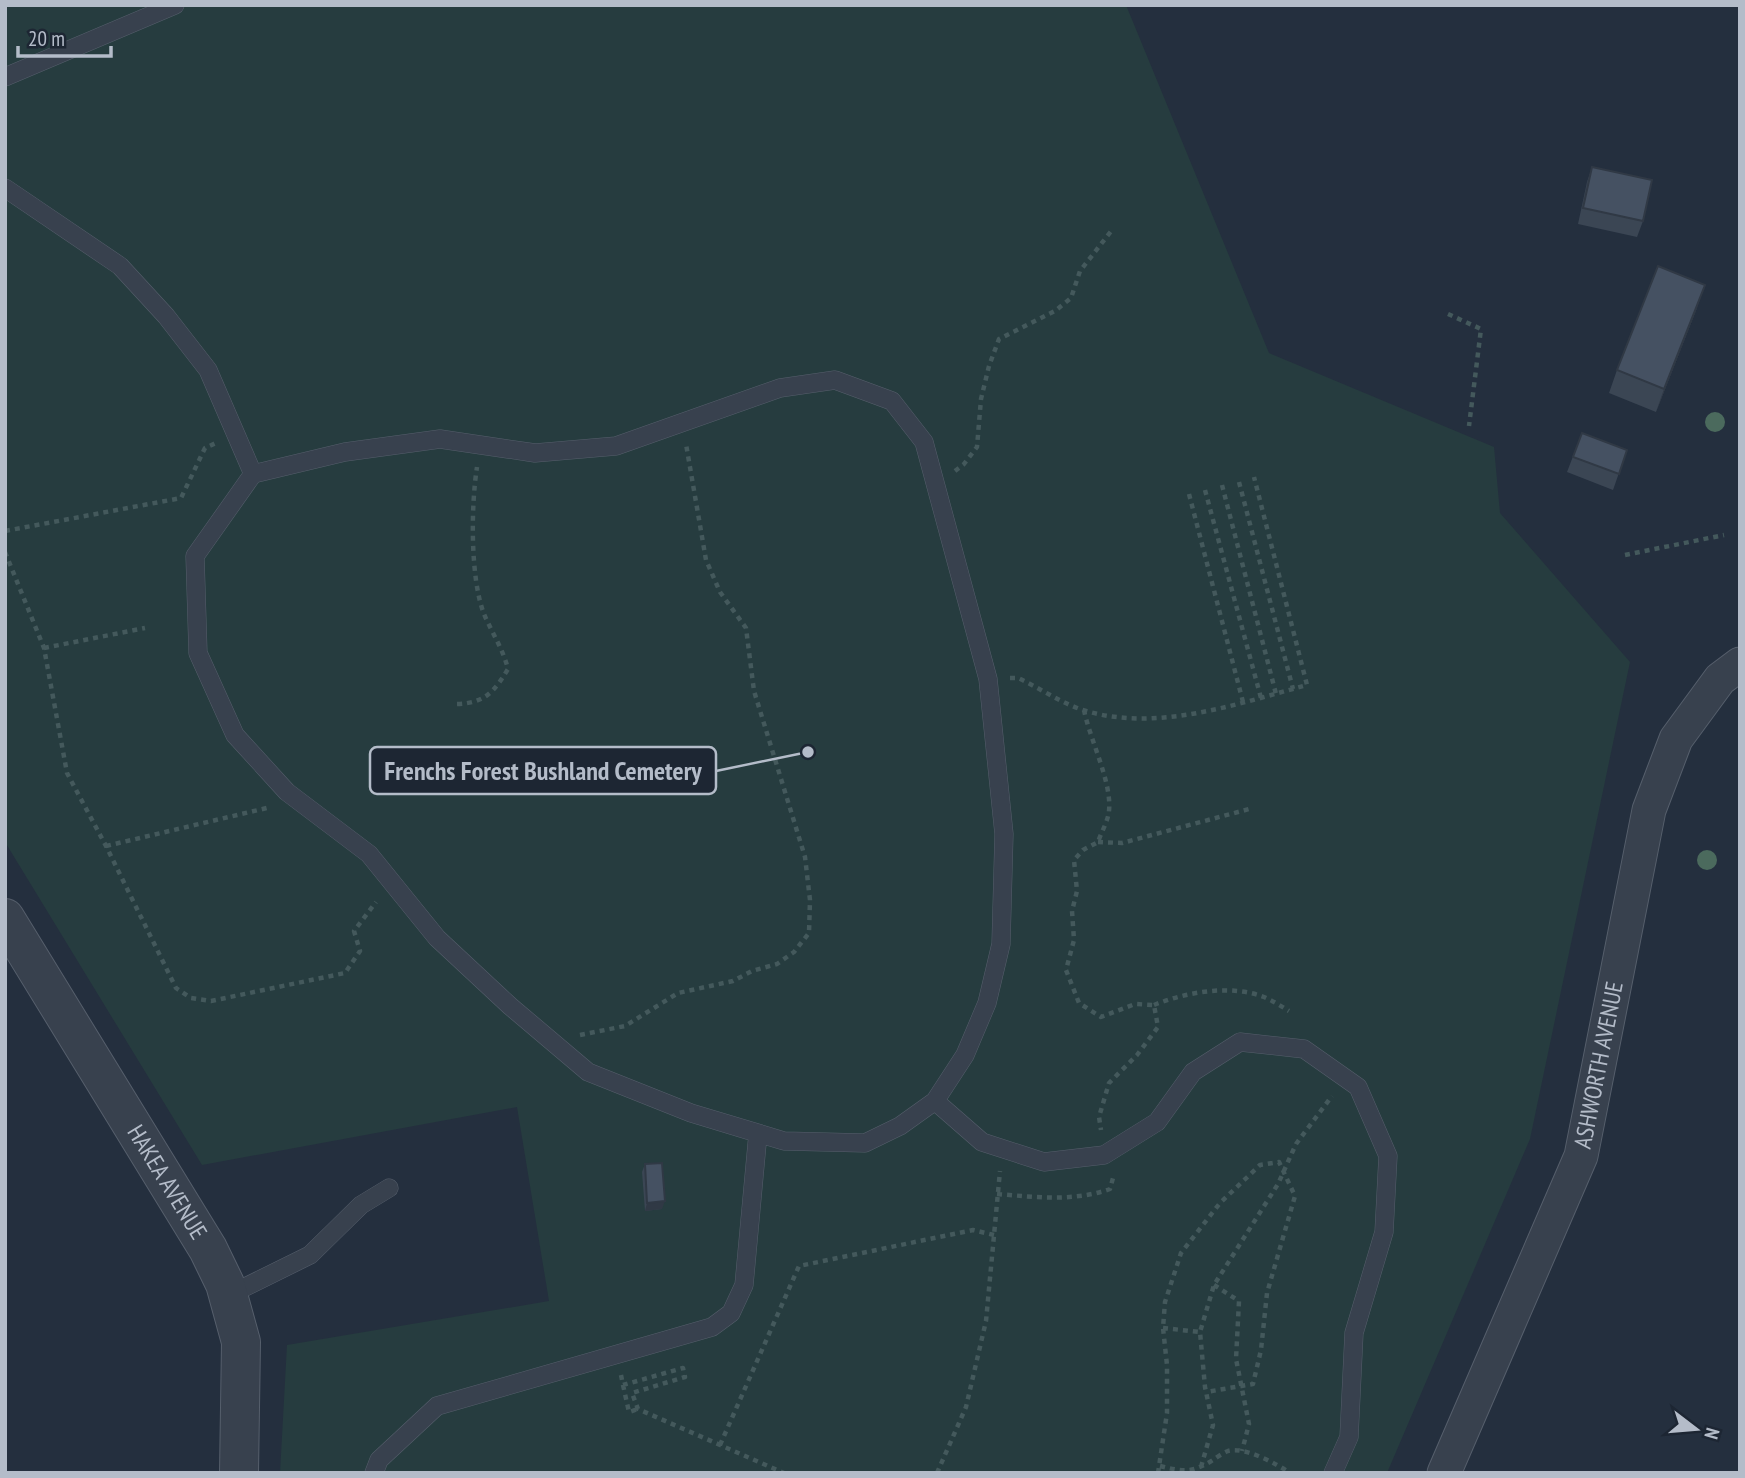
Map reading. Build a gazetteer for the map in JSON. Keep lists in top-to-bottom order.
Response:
{
  "streets": {
    "street": ["ASHWORTH AVENUE", "HAKEA AVENUE"]
  },
  "places": ["Frenchs Forest Bushland Cemetery"],
  "scale_bar": "20 m",
  "north": "right"
}
